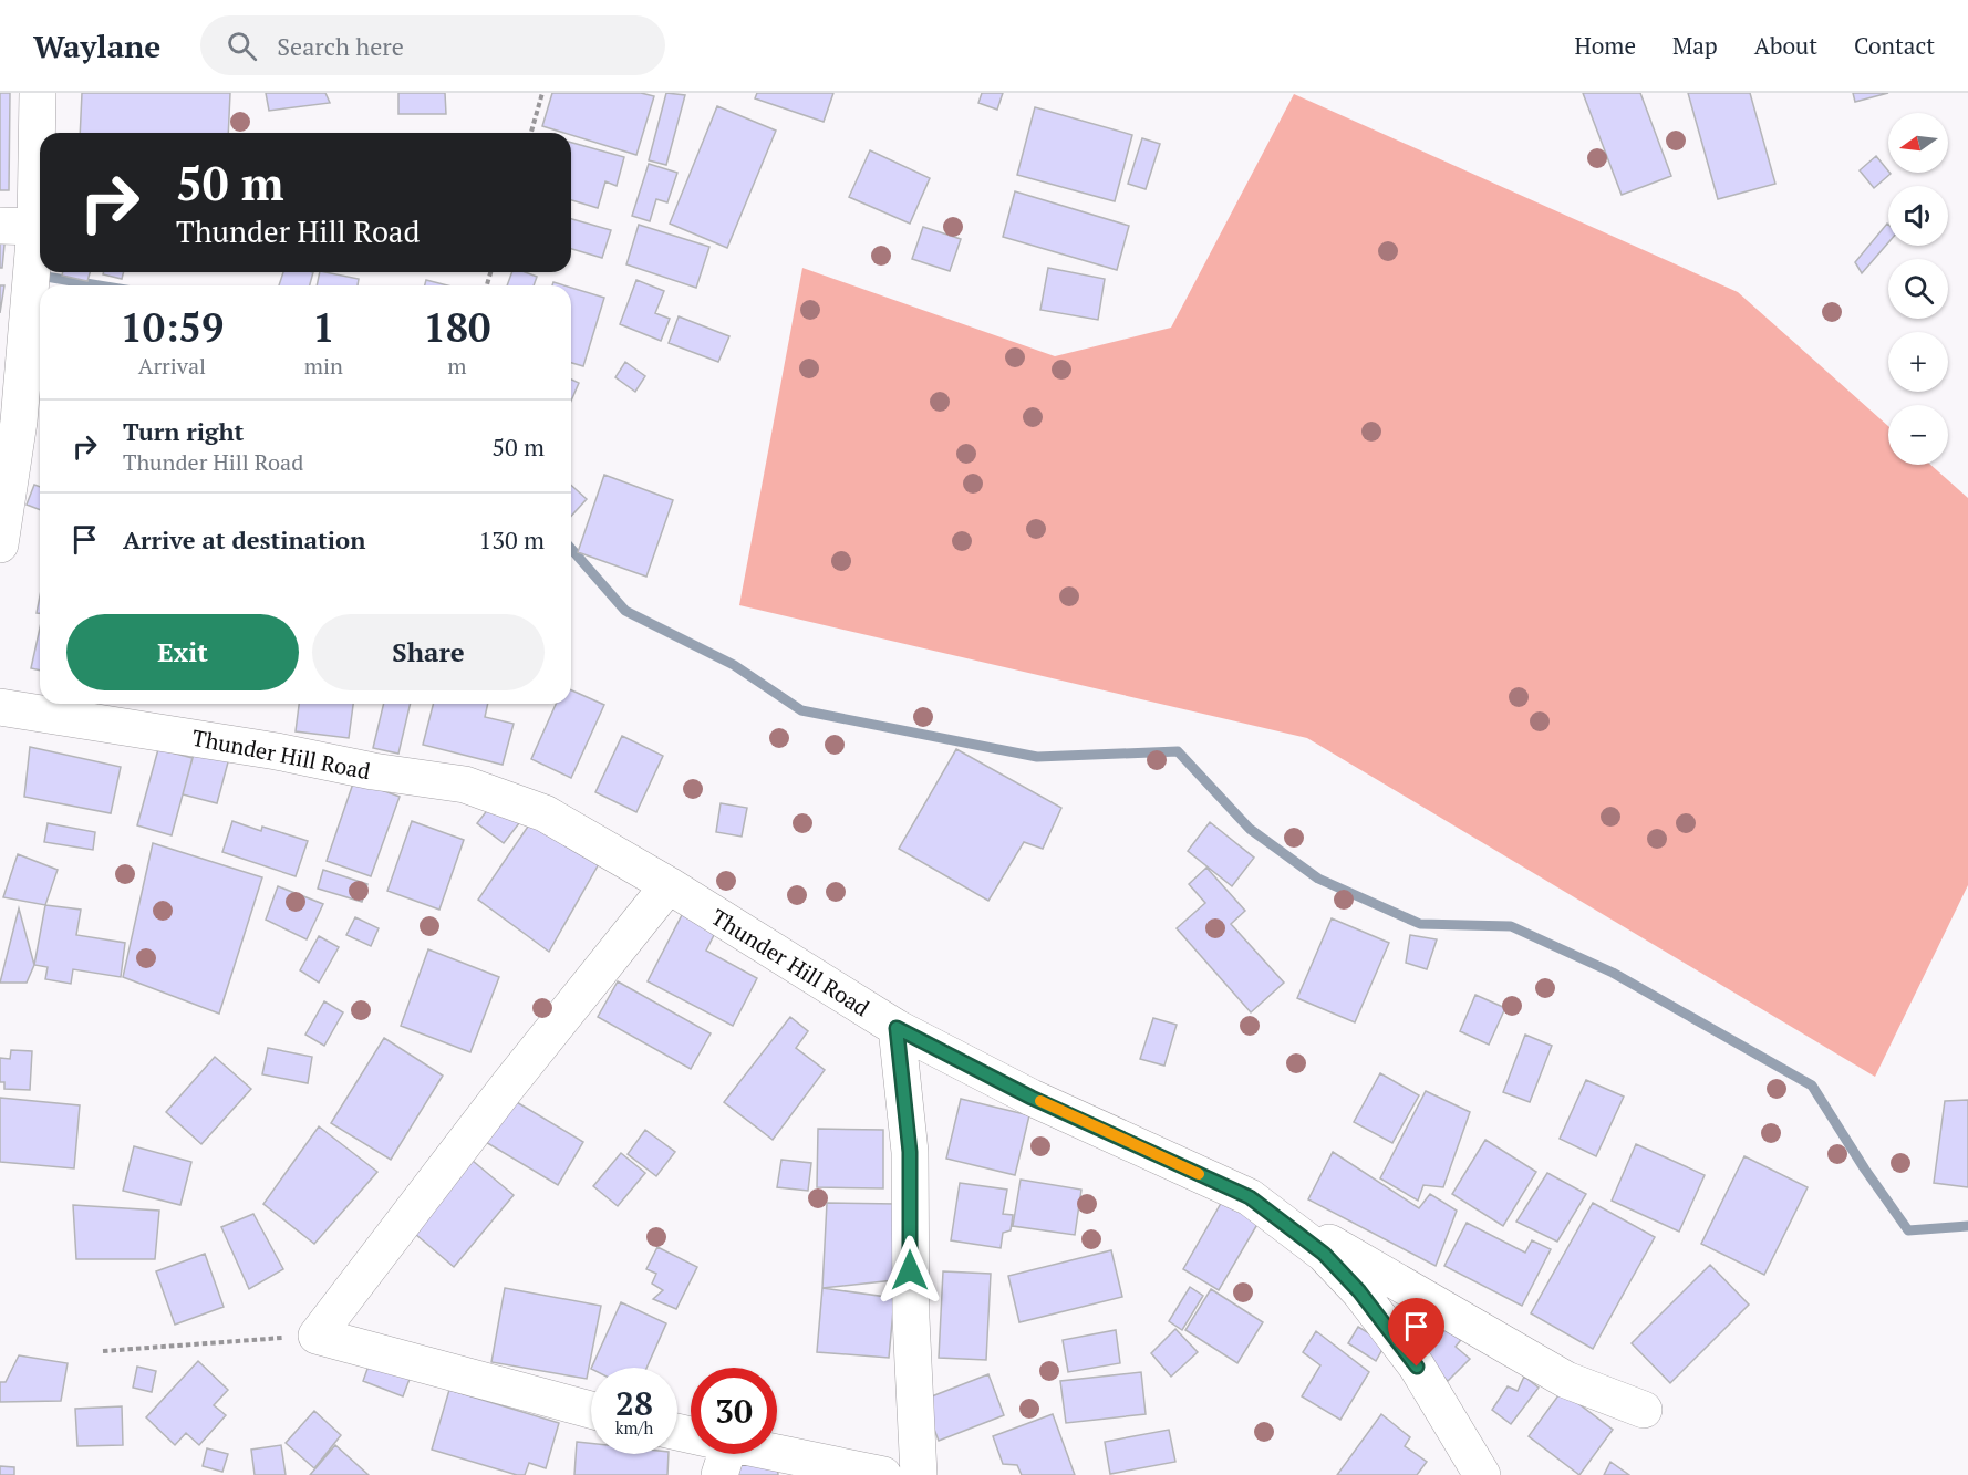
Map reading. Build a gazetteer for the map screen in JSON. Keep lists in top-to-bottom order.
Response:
{
  "streets": {
    "street": ["Thunder Hill Road"]
  },
  "north": "left",
  "page": {
    "header": "Waylane",
    "search": "Search here",
    "nav": [
      "Home",
      "Map",
      "About",
      "Contact"
    ],
    "map_buttons": ["+", "−"],
    "turn": ["50 m", "Thunder Hill Road"],
    "eta": [
      "10:59",
      "Arrival",
      "1",
      "min",
      "180",
      "m"
    ],
    "list": [
      {
        "name": "Turn right",
        "note": "Thunder Hill Road",
        "value": "50 m"
      },
      {
        "name": "Arrive at destination",
        "value": "130 m"
      }
    ],
    "buttons": ["Exit", "Share"],
    "speed": "28 km/h",
    "limit": "30"
  }
}
